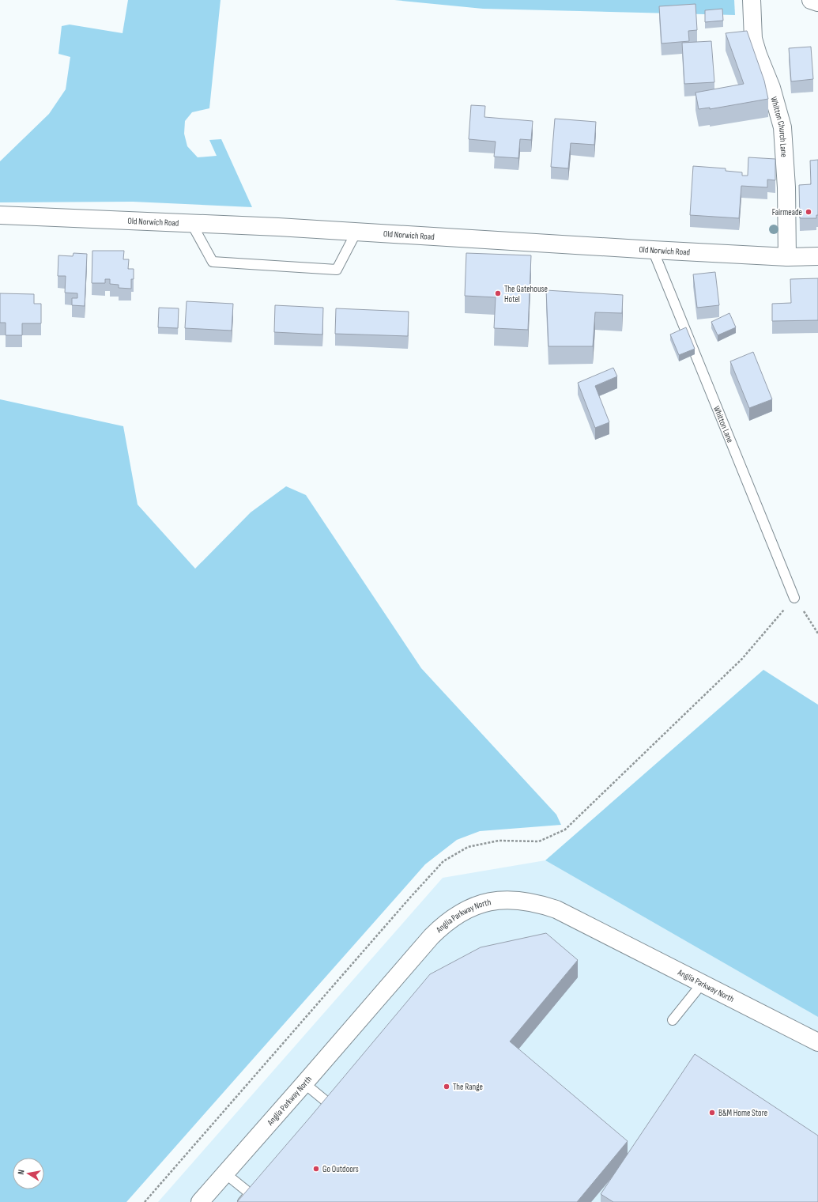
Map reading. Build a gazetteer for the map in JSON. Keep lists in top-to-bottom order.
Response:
{
  "streets": {
    "street": ["Whitton Church Lane", "Old Norwich Road", "Anglia Parkway North"],
    "lane": ["Whitton Lane"]
  },
  "crossings": [
    ["Whitton Church Lane", "Old Norwich Road"],
    ["Old Norwich Road", "Whitton Lane"]
  ],
  "places": [
    "Fairmeade",
    "The Gatehouse Hotel",
    "The Range",
    "B&M Home Store",
    "Go Outdoors"
  ],
  "north": "left"
}
